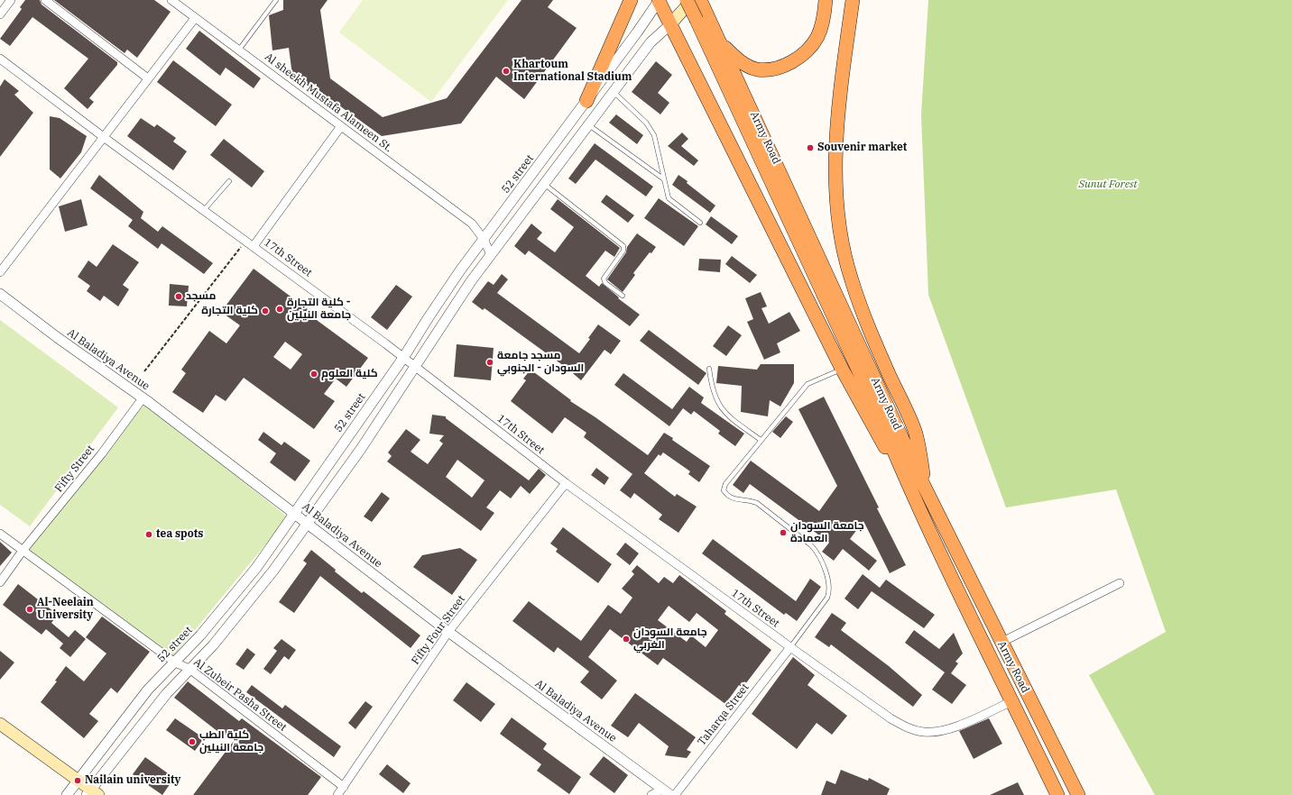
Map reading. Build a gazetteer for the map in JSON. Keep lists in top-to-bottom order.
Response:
{
  "streets": {
    "highway": ["Army Road"],
    "street": [
      "Al sheekh Mustafa Alameen St.",
      "52 street",
      "17th Street",
      "Al Baladiya Avenue",
      "Fifty Street",
      "Fifty Four Street",
      "Al Zubeir Pasha Street",
      "Taharqa Street"
    ]
  },
  "crossings": [
    ["Al sheekh Mustafa Alameen St.", "52 street"],
    ["Army Road", "17th Street"],
    ["52 street", "17th Street"],
    ["52 street", "Al Baladiya Avenue"],
    ["52 street", "Al Zubeir Pasha Street"],
    ["17th Street", "Fifty Four Street"],
    ["17th Street", "Taharqa Street"],
    ["Al Baladiya Avenue", "Fifty Street"],
    ["Al Baladiya Avenue", "Fifty Four Street"],
    ["Fifty Street", "Al Zubeir Pasha Street"],
    ["Fifty Four Street", "Al Zubeir Pasha Street"]
  ],
  "parks": ["Sunut Forest"],
  "places": [
    "Khartoum International Stadium",
    "Souvenir market",
    "مسجد",
    "كلية التجارة - جامعة النيلين",
    "كلية التجارة",
    "مسجد جامعة السودان - الجنوبي",
    "كلية العلوم",
    "جامعة السودان العمادة",
    "tea spots",
    "Al-Neelain University",
    "جامعة السودان الغربي",
    "كلية الطب جامعة النيلين",
    "Nailain university"
  ]
}
